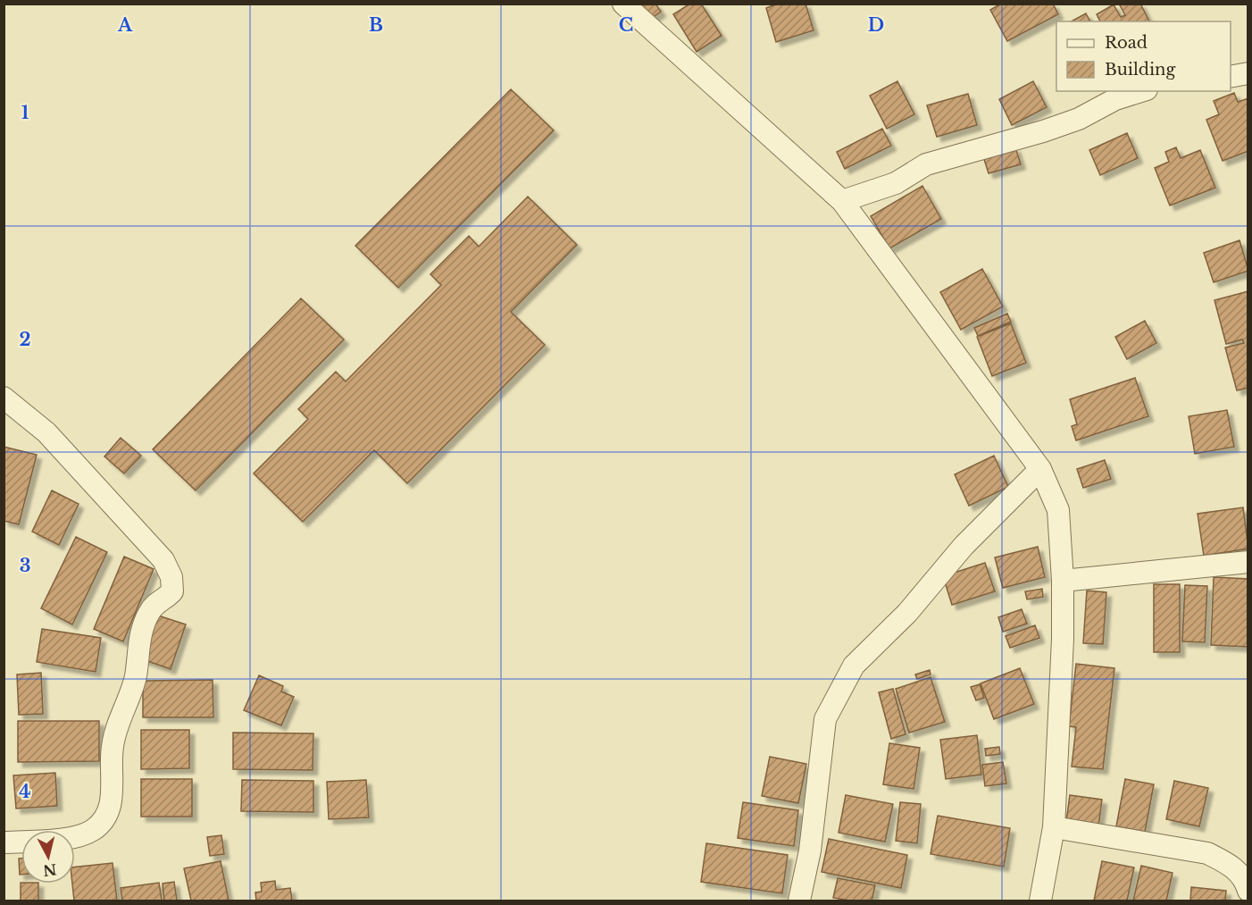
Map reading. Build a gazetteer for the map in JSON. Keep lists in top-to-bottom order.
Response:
{
  "legend": ["Road", "Building"],
  "north": "bottom",
  "grid": {
    "columns": [
      "A",
      "B",
      "C",
      "D"
    ],
    "rows": [
      "1",
      "2",
      "3",
      "4"
    ]
  }
}
